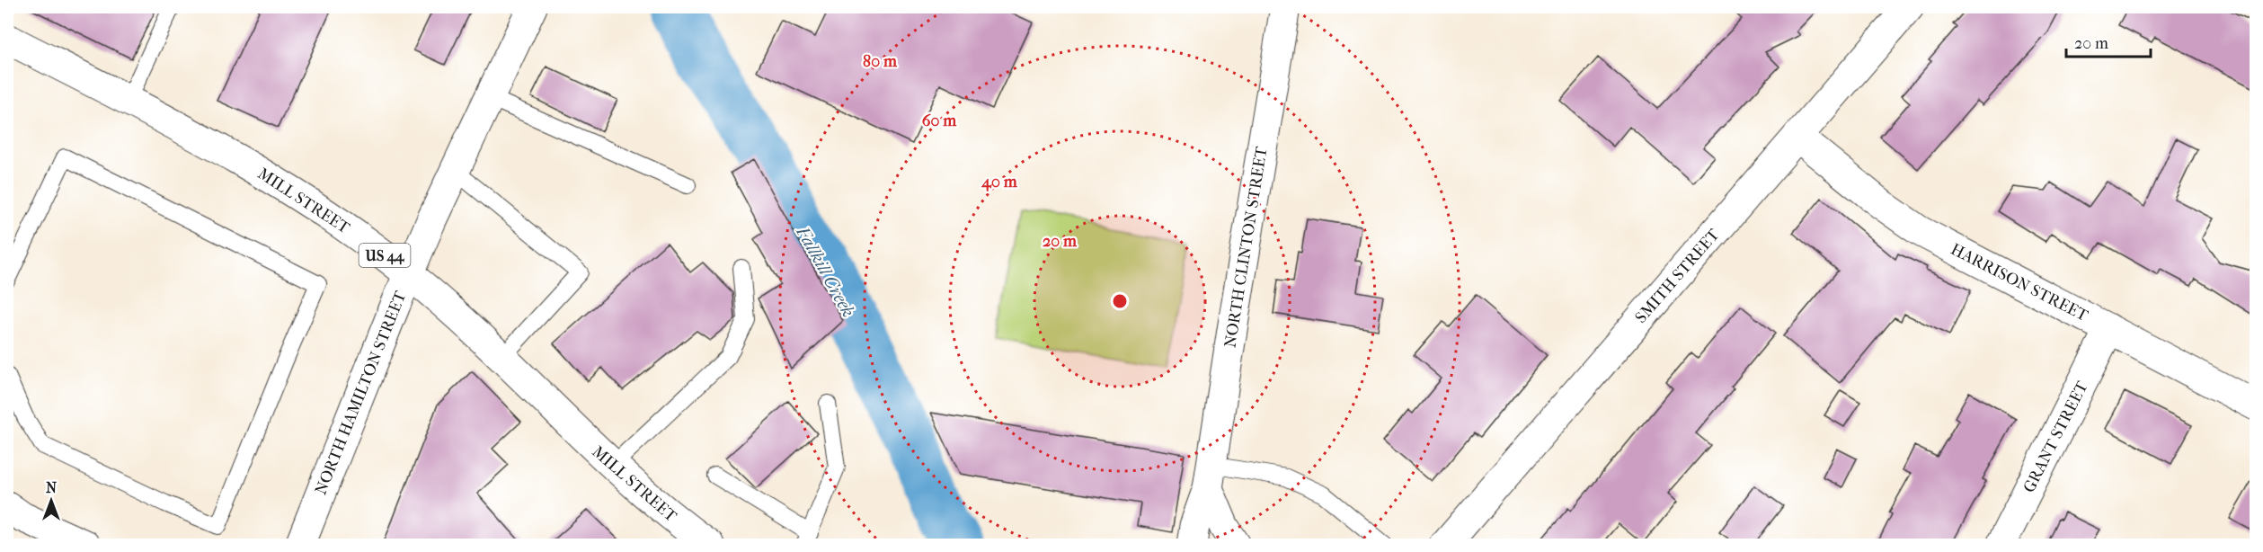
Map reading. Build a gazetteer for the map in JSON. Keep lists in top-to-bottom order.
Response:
{
  "streets": {
    "main road": [
      "MILL STREET",
      "NORTH CLINTON STREET",
      "US 44",
      "SMITH STREET",
      "HARRISON STREET",
      "NORTH HAMILTON STREET",
      "GRANT STREET"
    ]
  },
  "crossings": [
    ["MILL STREET", "NORTH HAMILTON STREET"],
    ["SMITH STREET", "HARRISON STREET"],
    ["HARRISON STREET", "GRANT STREET"]
  ],
  "water": ["Fallkill Creek"],
  "scale_bar": "20 m",
  "north": "top",
  "rings": [
    "80 m",
    "60 m",
    "40 m",
    "20 m"
  ]
}
